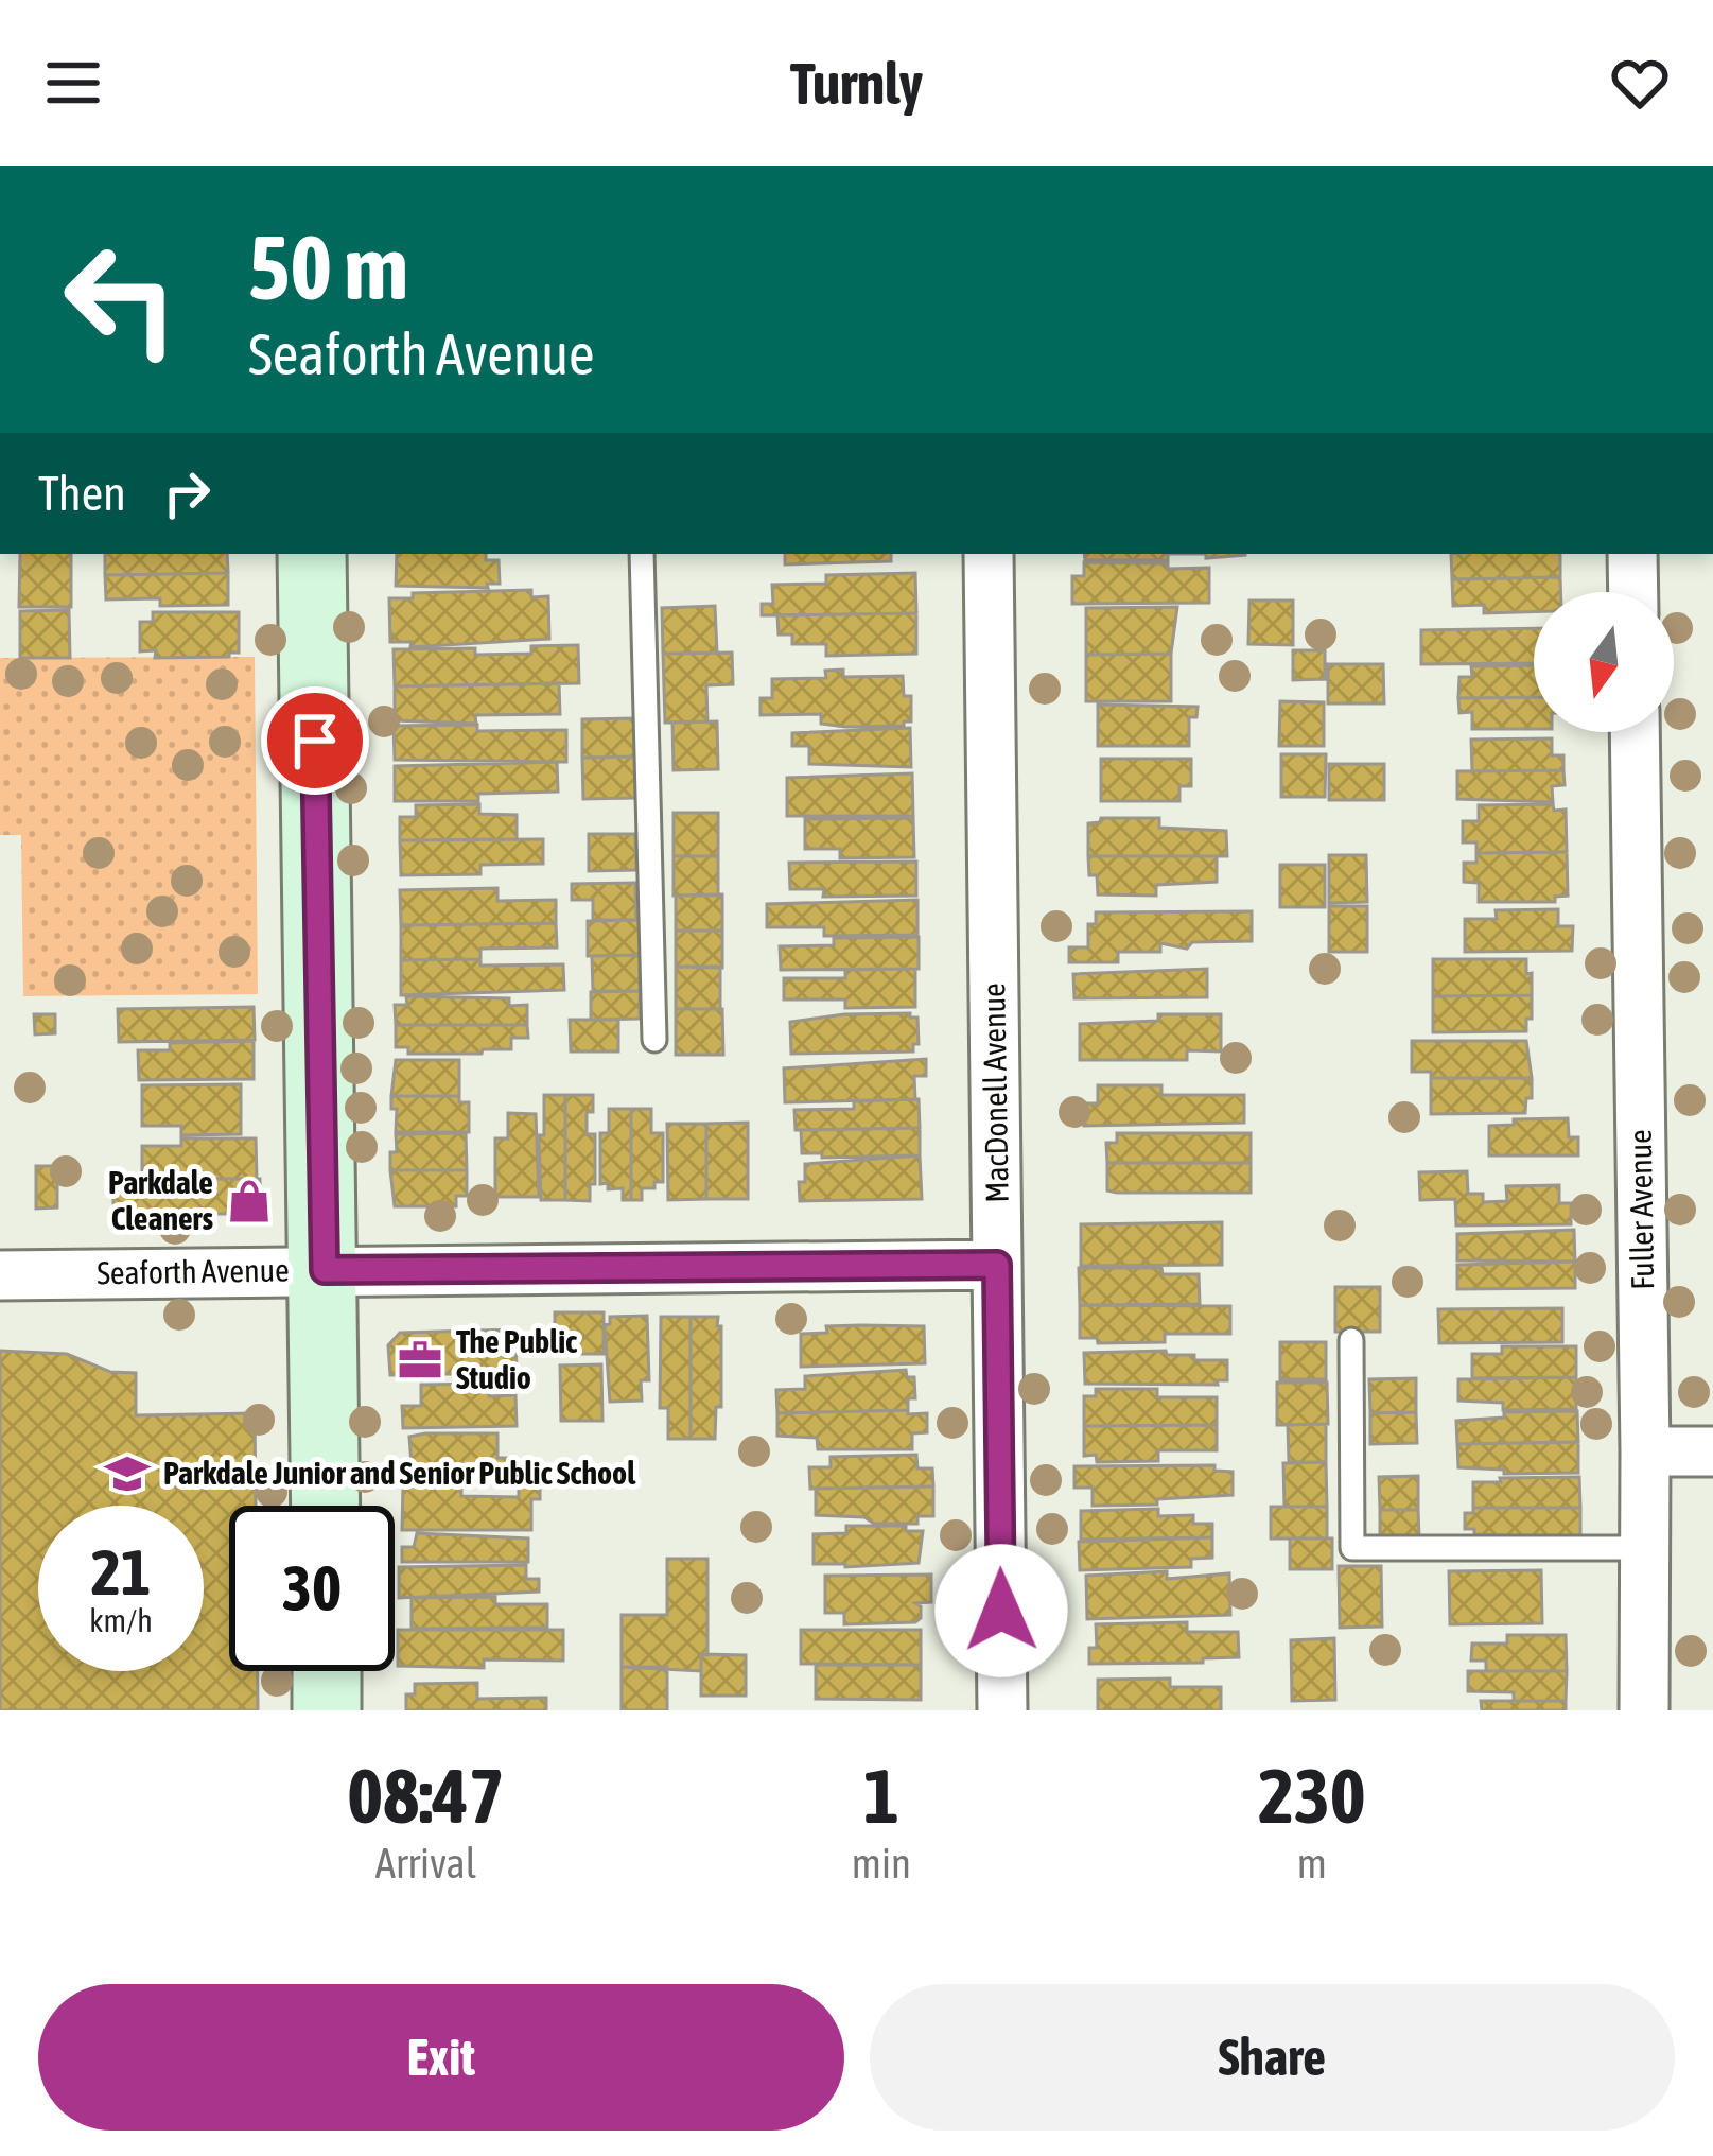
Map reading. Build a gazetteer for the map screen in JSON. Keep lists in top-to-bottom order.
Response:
{
  "streets": {
    "street": ["MacDonell Avenue", "Fuller Avenue", "Seaforth Avenue"]
  },
  "crossings": [
    ["MacDonell Avenue", "Seaforth Avenue"]
  ],
  "places": {
    "shop": ["Parkdale Cleaners"],
    "office": ["The Public Studio"],
    "school or university": ["Parkdale Junior and Senior Public School"]
  },
  "north": "bottom",
  "page": {
    "header": "Turnly",
    "turn": ["50 m", "Seaforth Avenue"],
    "then": "Then",
    "speed": "21 km/h",
    "limit": "30",
    "eta": [
      "08:47",
      "Arrival",
      "1",
      "min",
      "230",
      "m"
    ],
    "buttons": ["Exit", "Share"]
  }
}
